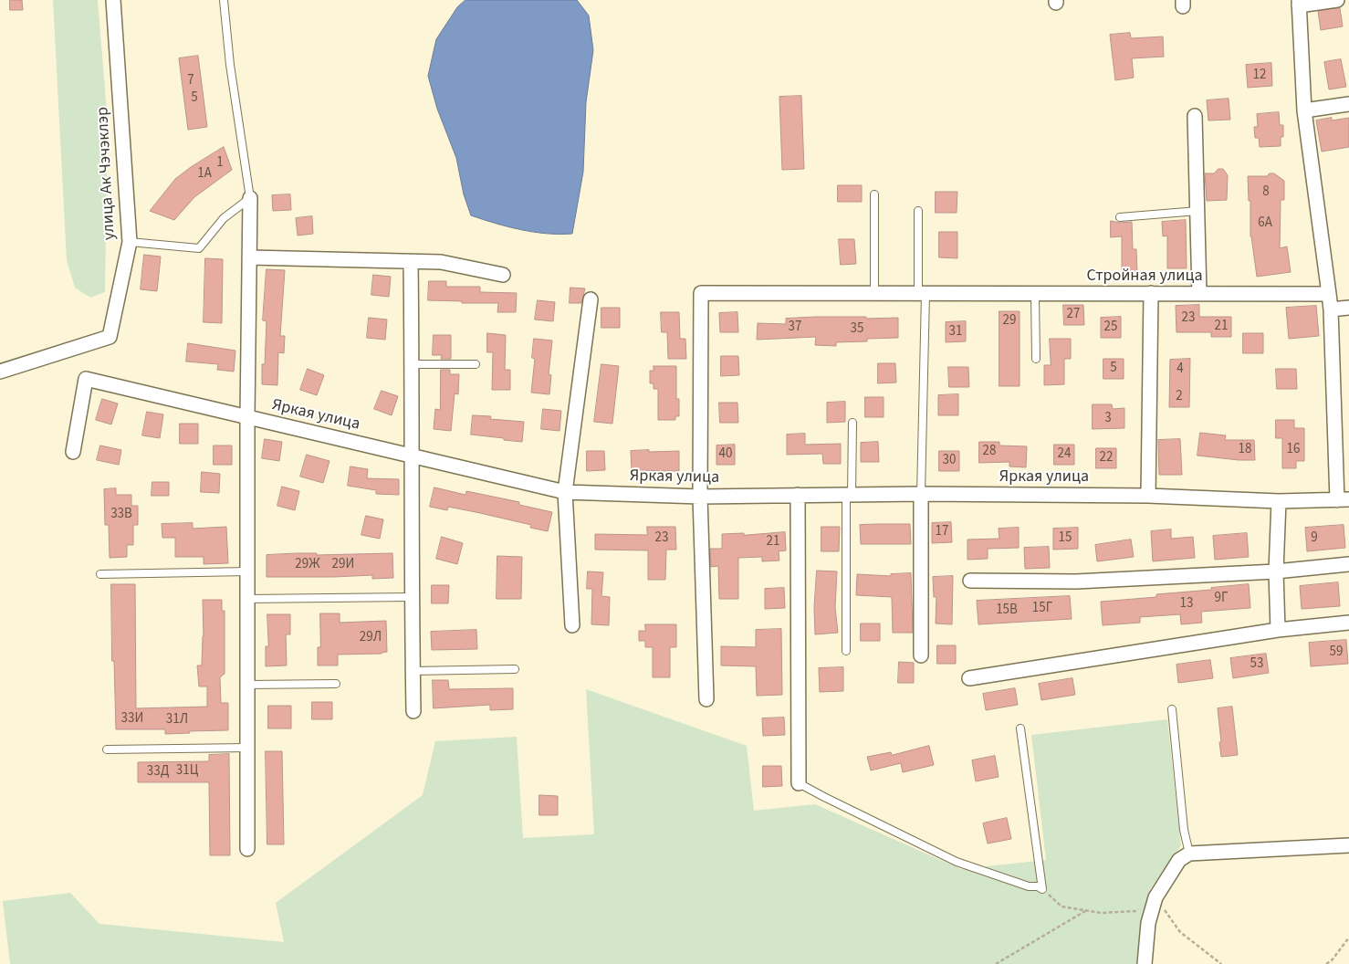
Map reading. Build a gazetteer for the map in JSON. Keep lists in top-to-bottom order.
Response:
{
  "streets": {
    "street": ["улица Ак Чэчэклэр", "Стройная улица", "Яркая улица"]
  },
  "crossings": [
    ["Стройная улица", "Яркая улица"]
  ],
  "house_numbers": [
    "12",
    "7",
    "5",
    "1",
    "1А",
    "8",
    "6А",
    "27",
    "23",
    "29",
    "21",
    "37",
    "25",
    "35",
    "31",
    "5",
    "4",
    "2",
    "3",
    "18",
    "16",
    "28",
    "40",
    "24",
    "22",
    "30",
    "33В",
    "17",
    "23",
    "15",
    "9",
    "21",
    "29Ж",
    "29И",
    "9Г",
    "13",
    "15Г",
    "15В",
    "29Л",
    "59",
    "53",
    "33И",
    "31Л",
    "31Ц",
    "33Д"
  ]
}
